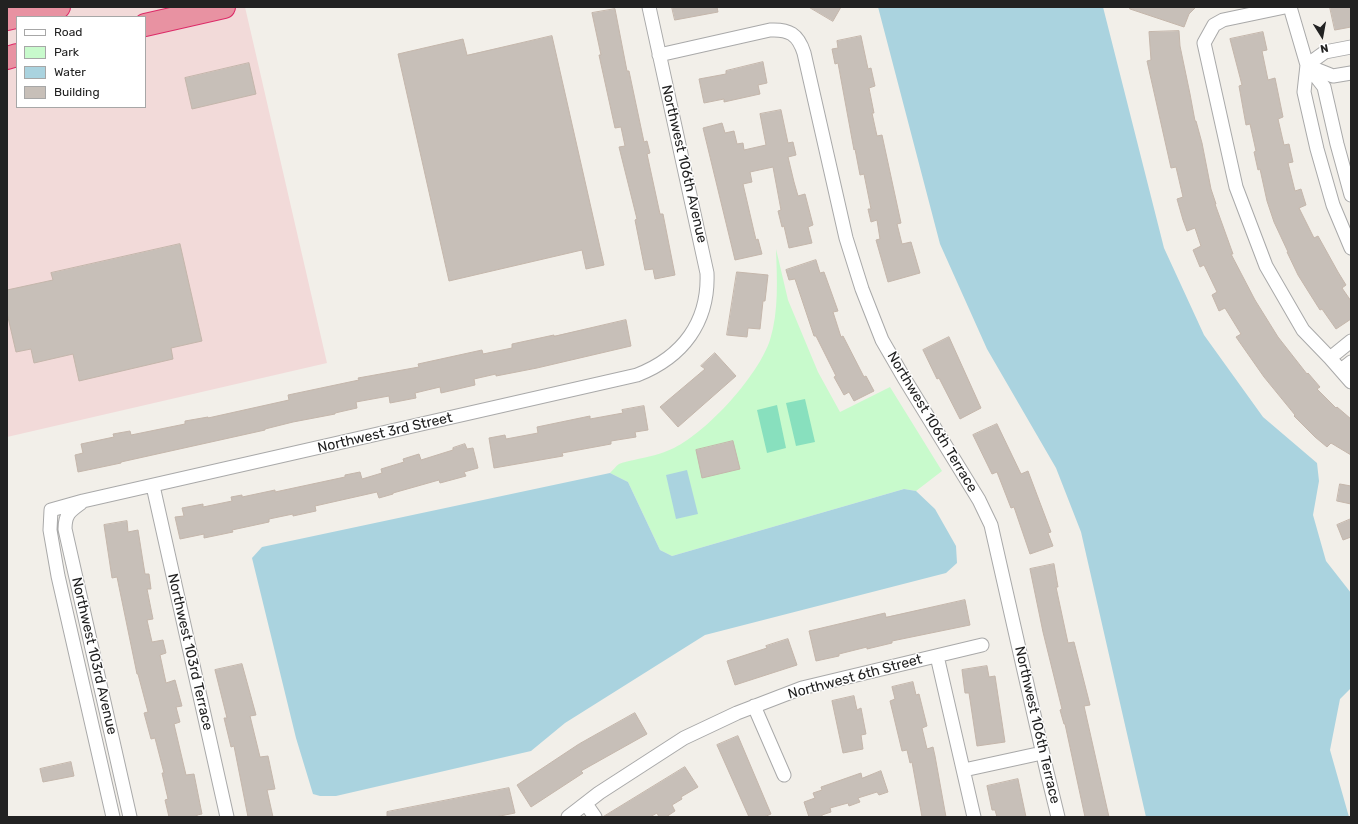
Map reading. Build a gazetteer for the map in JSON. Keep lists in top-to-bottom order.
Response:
{
  "streets": {
    "street": [
      "Northwest 106th Avenue",
      "Northwest 106th Terrace",
      "Northwest 3rd Street",
      "Northwest 103rd Terrace",
      "Northwest 103rd Avenue",
      "Northwest 6th Street"
    ]
  },
  "crossings": [
    ["Northwest 106th Avenue", "Northwest 106th Terrace"],
    ["Northwest 106th Avenue", "Northwest 3rd Street"],
    ["Northwest 3rd Street", "Northwest 103rd Terrace"],
    ["Northwest 3rd Street", "Northwest 103rd Avenue"]
  ],
  "legend": [
    "Road",
    "Park",
    "Water",
    "Building"
  ],
  "north": "bottom"
}
